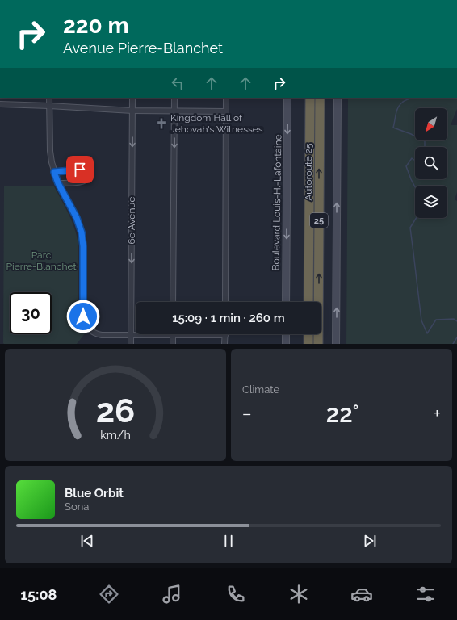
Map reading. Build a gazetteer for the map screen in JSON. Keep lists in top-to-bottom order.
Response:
{
  "streets": {
    "highway": ["Autoroute 25", "25"],
    "main road": ["Boulevard Louis-H.-Lafontaine"],
    "street": ["6e Avenue"]
  },
  "parks": ["Parc Pierre-Blanchet"],
  "places": {
    "church": ["Kingdom Hall of Jehovah's Witnesses"]
  },
  "north": "bottom left",
  "page": {
    "turn": ["220 m", "Avenue Pierre-Blanchet"],
    "limit": "30",
    "trip": "15:09 · 1 min · 260 m",
    "tile": "Climate",
    "heat": ["−", "22°", "+"],
    "song": ["Blue Orbit", "Sona"],
    "tabs": "15:08",
    "gauge": ["26", "km/h"]
  }
}
